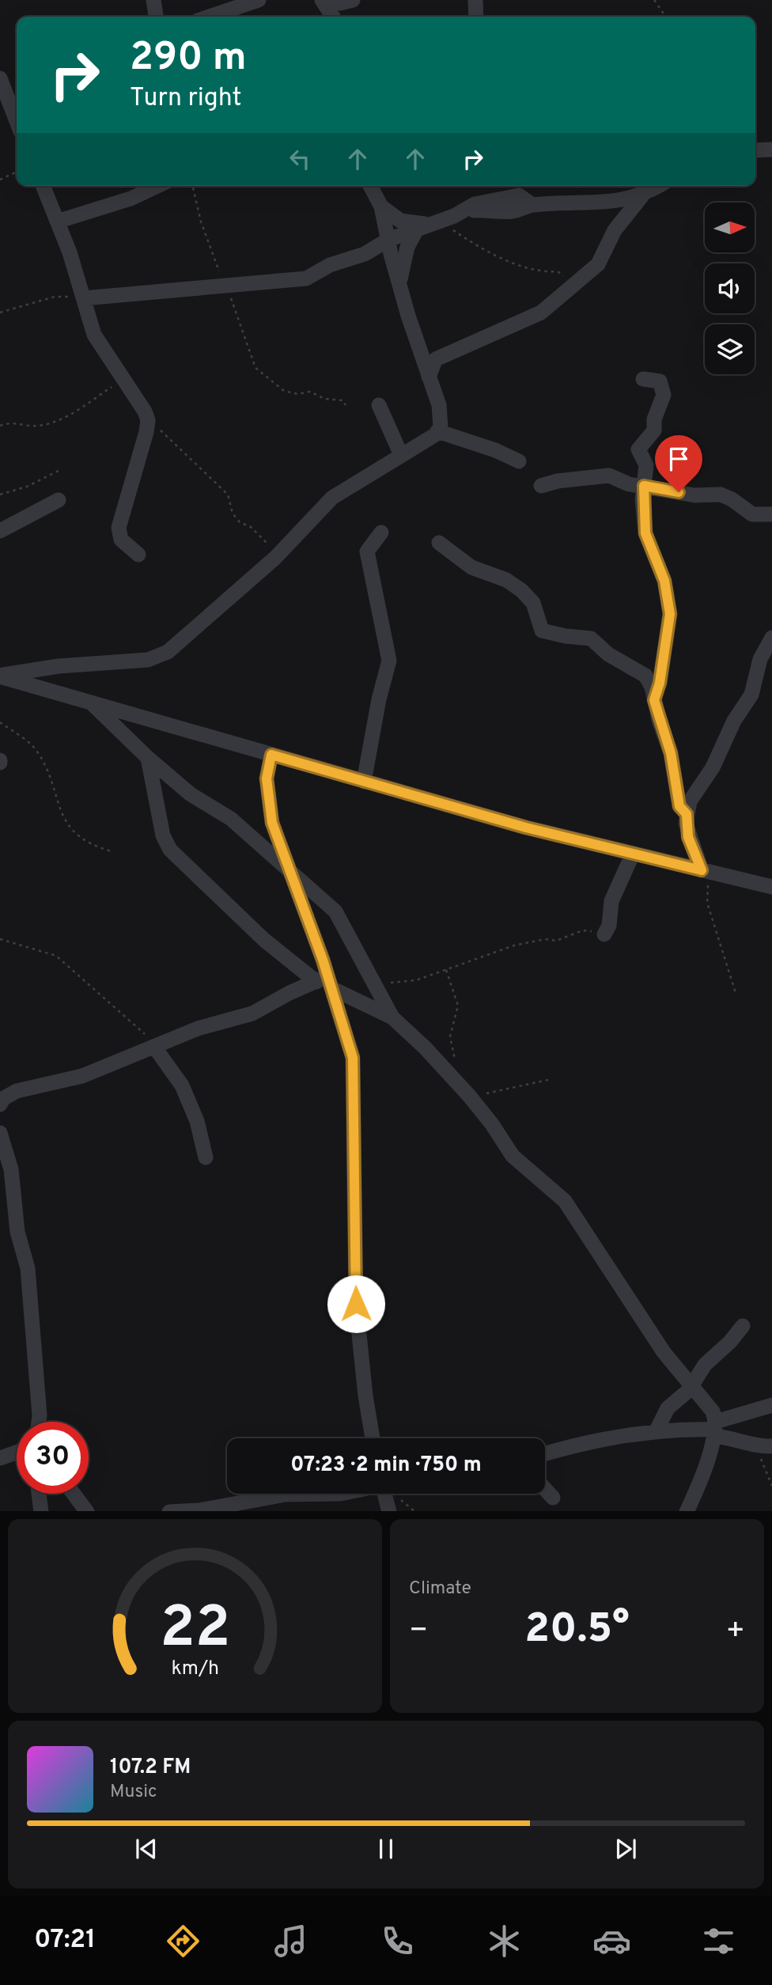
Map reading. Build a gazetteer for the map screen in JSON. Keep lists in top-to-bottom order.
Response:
{
  "north": "right",
  "page": {
    "turn": ["290 m", "Turn right"],
    "limit": "30",
    "trip": "07:23 · 2 min · 750 m",
    "tile": "Climate",
    "heat": ["−", "20.5°", "+"],
    "song": ["107.2 FM", "Music"],
    "tabs": "07:21",
    "gauge": ["22", "km/h"]
  }
}
